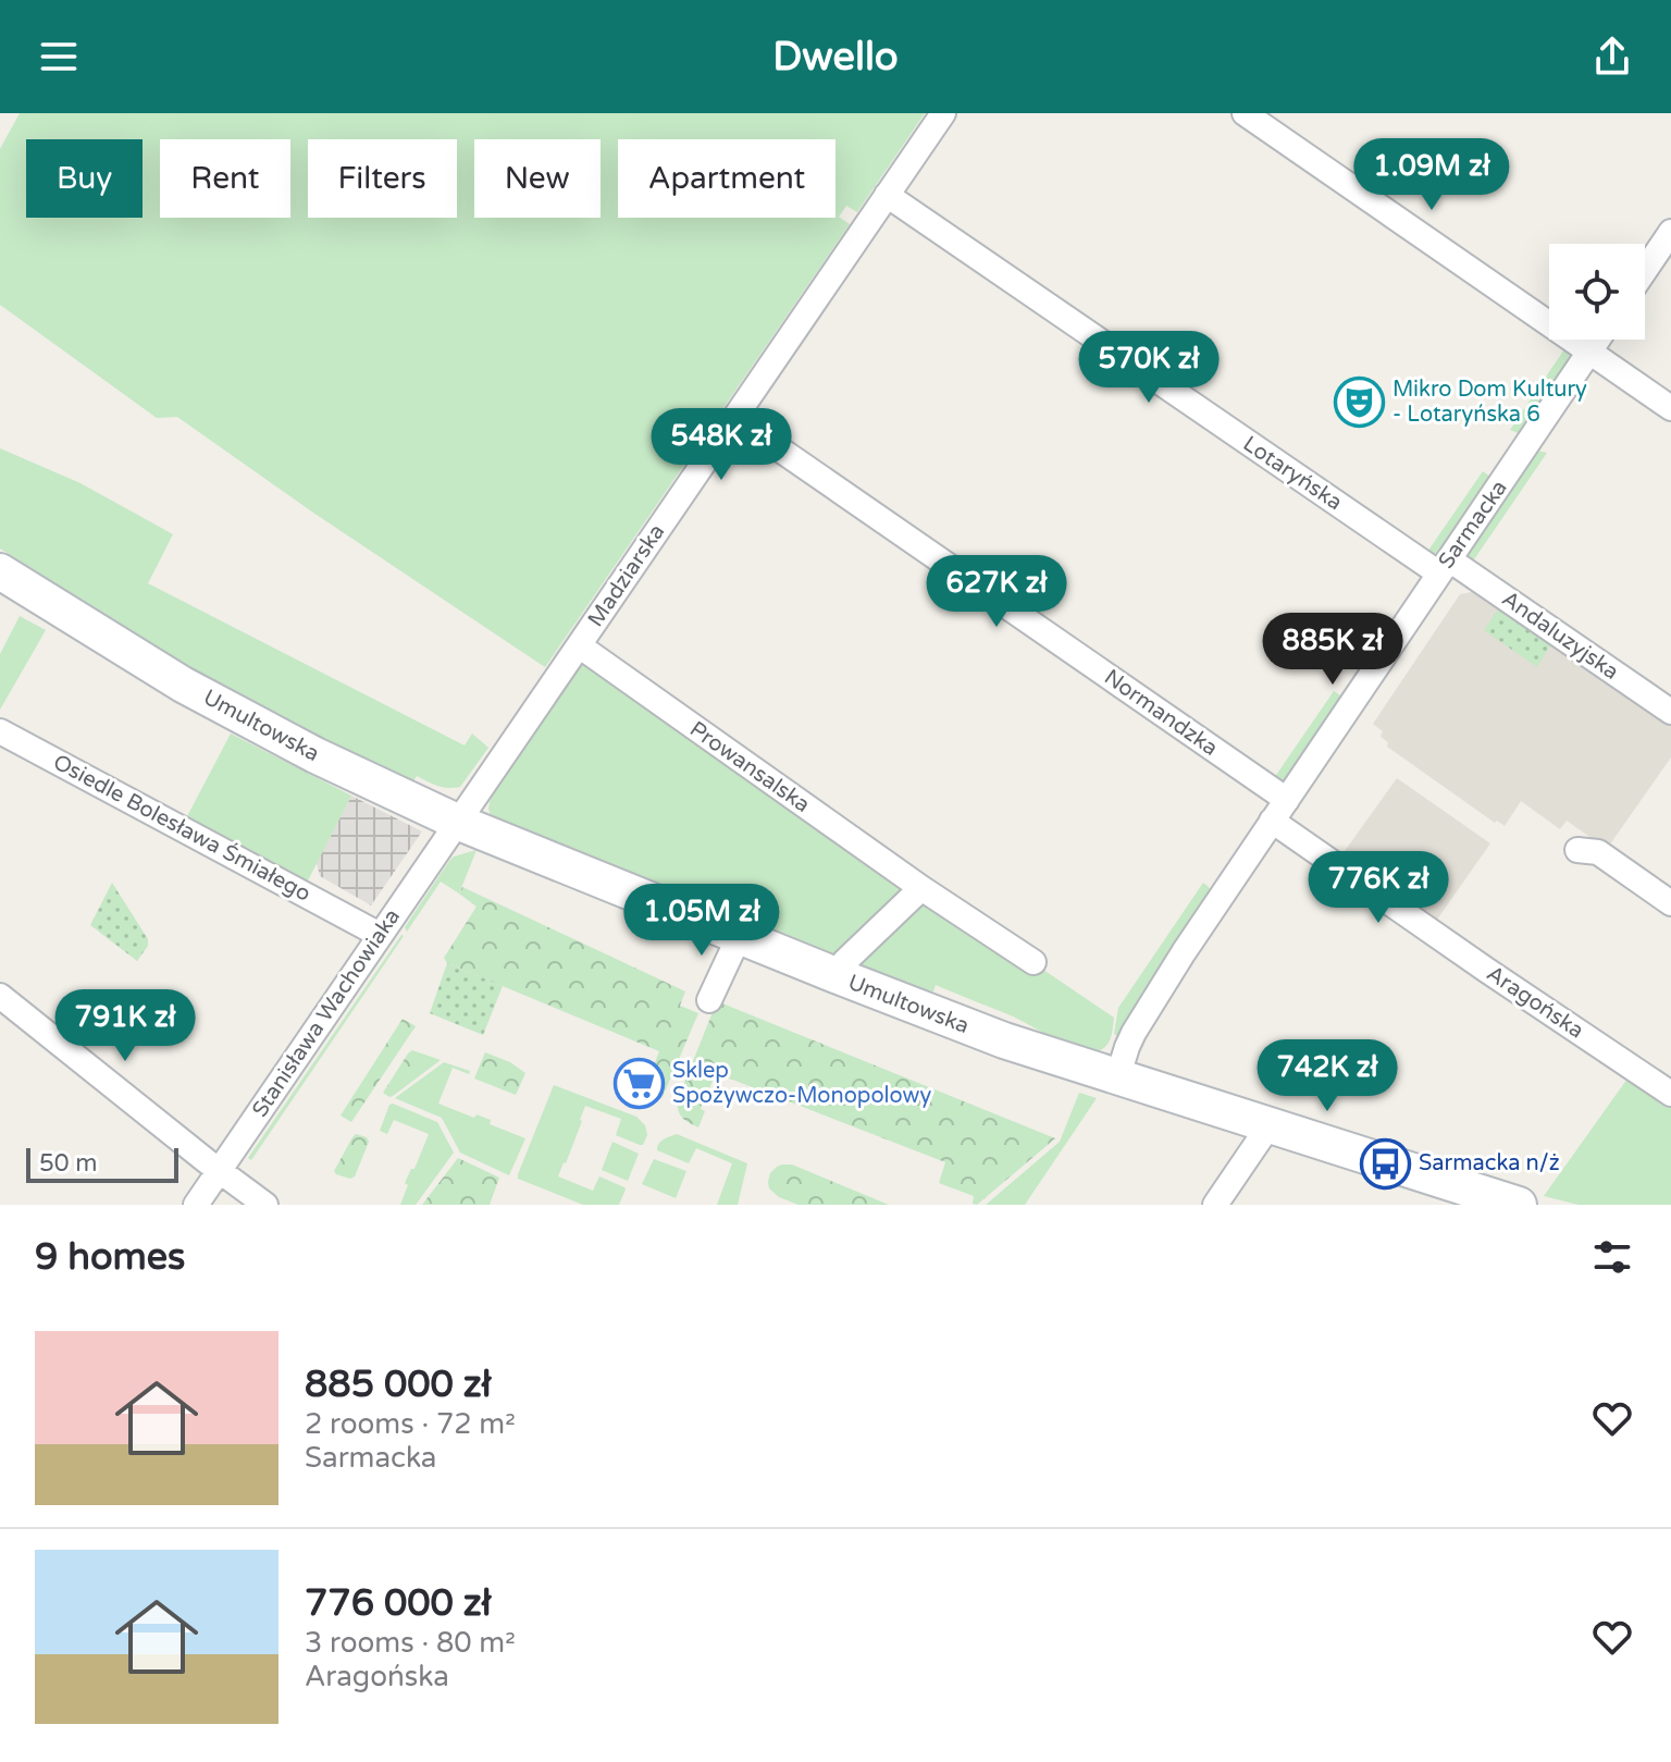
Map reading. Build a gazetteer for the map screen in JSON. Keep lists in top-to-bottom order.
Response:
{
  "streets": {
    "street": [
      "Lotaryńska",
      "Sarmacka",
      "Madziarska",
      "Andaluzyjska",
      "Normandzka",
      "Umultowska",
      "Prowansalska",
      "Osiedle Bolesława Śmiałego",
      "Aragońska",
      "Stanisława Wachowiaka"
    ]
  },
  "crossings": [
    ["Lotaryńska", "Sarmacka"],
    ["Lotaryńska", "Madziarska"],
    ["Lotaryńska", "Andaluzyjska"],
    ["Sarmacka", "Andaluzyjska"],
    ["Sarmacka", "Normandzka"],
    ["Sarmacka", "Umultowska"],
    ["Sarmacka", "Aragońska"],
    ["Madziarska", "Normandzka"],
    ["Madziarska", "Umultowska"],
    ["Madziarska", "Prowansalska"],
    ["Madziarska", "Stanisława Wachowiaka"],
    ["Umultowska", "Stanisława Wachowiaka"],
    ["Osiedle Bolesława Śmiałego", "Stanisława Wachowiaka"]
  ],
  "places": {
    "theatre": ["Mikro Dom Kultury - Lotaryńska 6"],
    "supermarket": ["Sklep Spożywczo-Monopolowy"],
    "bus stop": ["Sarmacka n/ż"]
  },
  "scale_bar": "50 m",
  "page": {
    "header": "Dwello",
    "price": [
      "1.09M zł",
      "570K zł",
      "548K zł",
      "627K zł",
      "885K zł",
      "776K zł",
      "1.05M zł",
      "791K zł",
      "742K zł"
    ],
    "chip": [
      "Buy",
      "Rent",
      "Filters",
      "New",
      "Apartment"
    ],
    "scale": "50 m",
    "heading": "9 homes",
    "list": [
      {
        "name": "885 000 zł",
        "note": "2 rooms · 72 m² · Sarmacka"
      },
      {
        "name": "776 000 zł",
        "note": "3 rooms · 80 m² · Aragońska"
      }
    ]
  }
}
